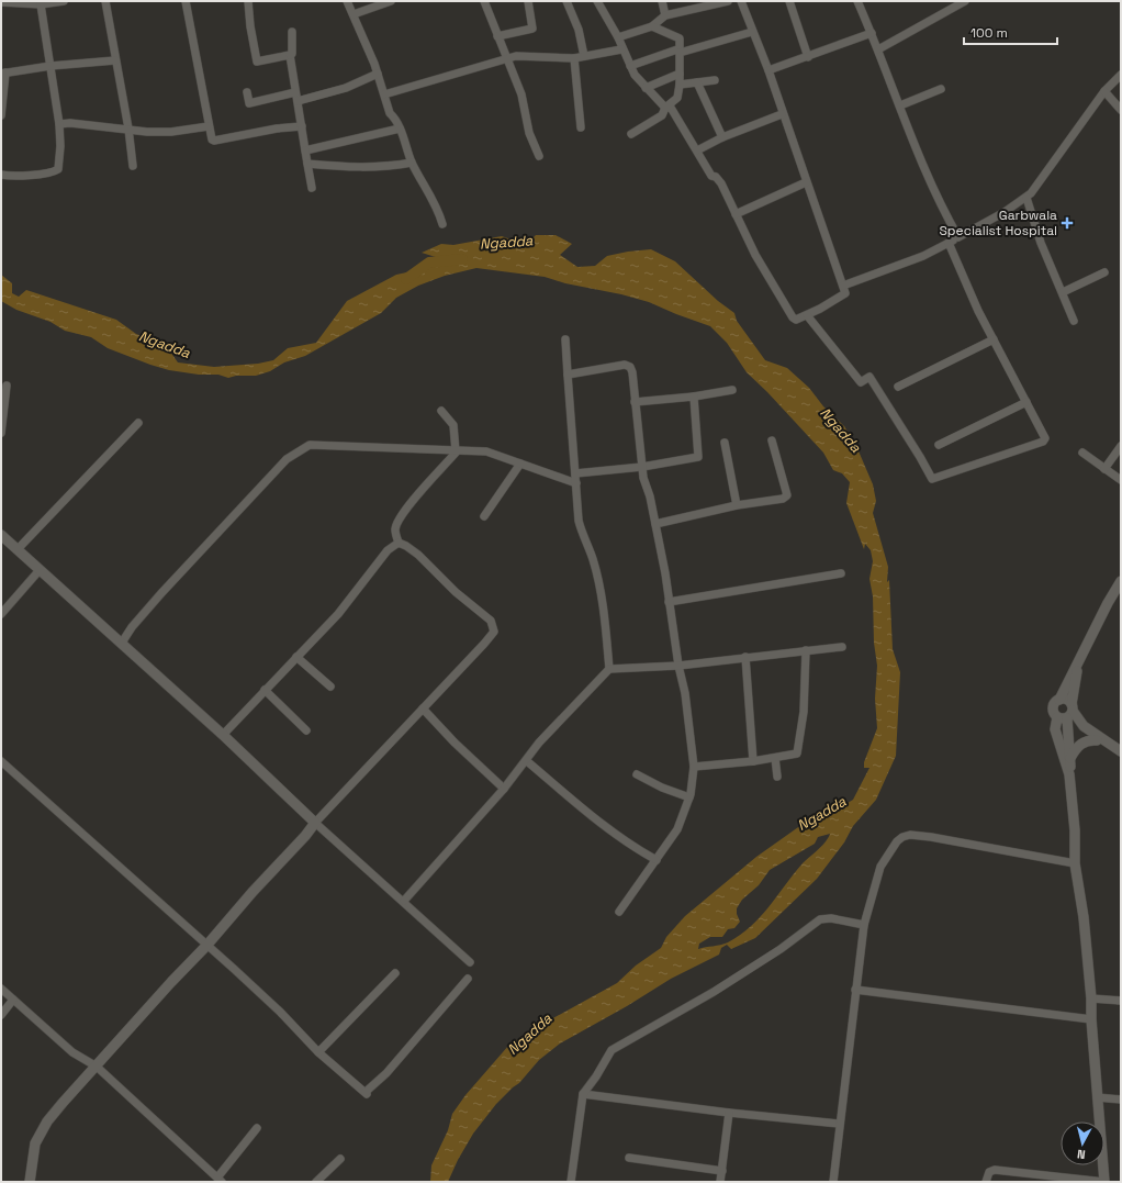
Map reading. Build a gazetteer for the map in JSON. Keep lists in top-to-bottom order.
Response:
{
  "water": ["Ngadda"],
  "places": {
    "health": ["Garbwala Specialist Hospital"]
  },
  "scale_bar": "100 m",
  "north": "bottom"
}
